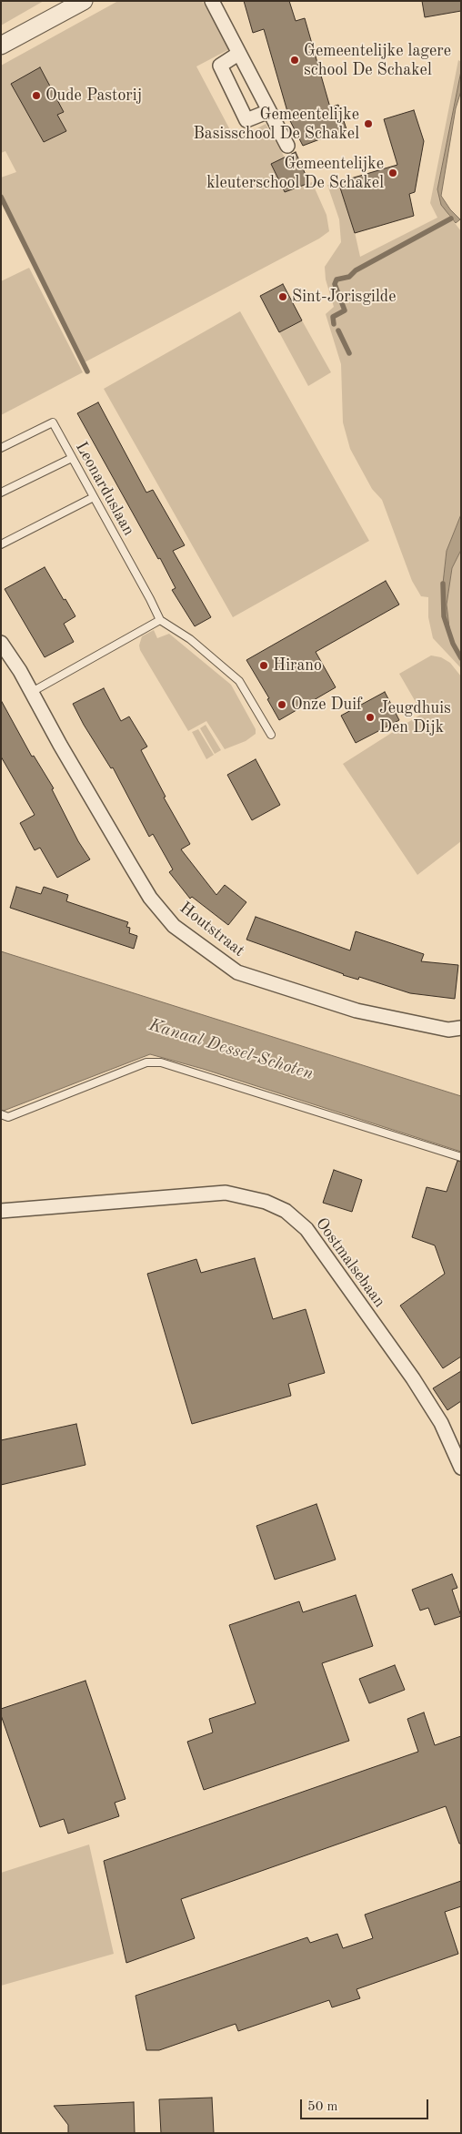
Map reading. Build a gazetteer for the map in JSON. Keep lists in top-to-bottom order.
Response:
{
  "streets": {
    "street": ["Houtstraat", "Oostmalsebaan"],
    "lane": ["Leonarduslaan"]
  },
  "water": ["Kanaal Dessel-Schoten"],
  "places": [
    "Gemeentelijke lagere school De Schakel",
    "Oude Pastorij",
    "Gemeentelijke Basisschool De Schakel",
    "Gemeentelijke kleuterschool De Schakel",
    "Sint-Jorisgilde",
    "Hirano",
    "Onze Duif",
    "Jeugdhuis Den Dijk"
  ],
  "scale_bar": "50 m"
}
